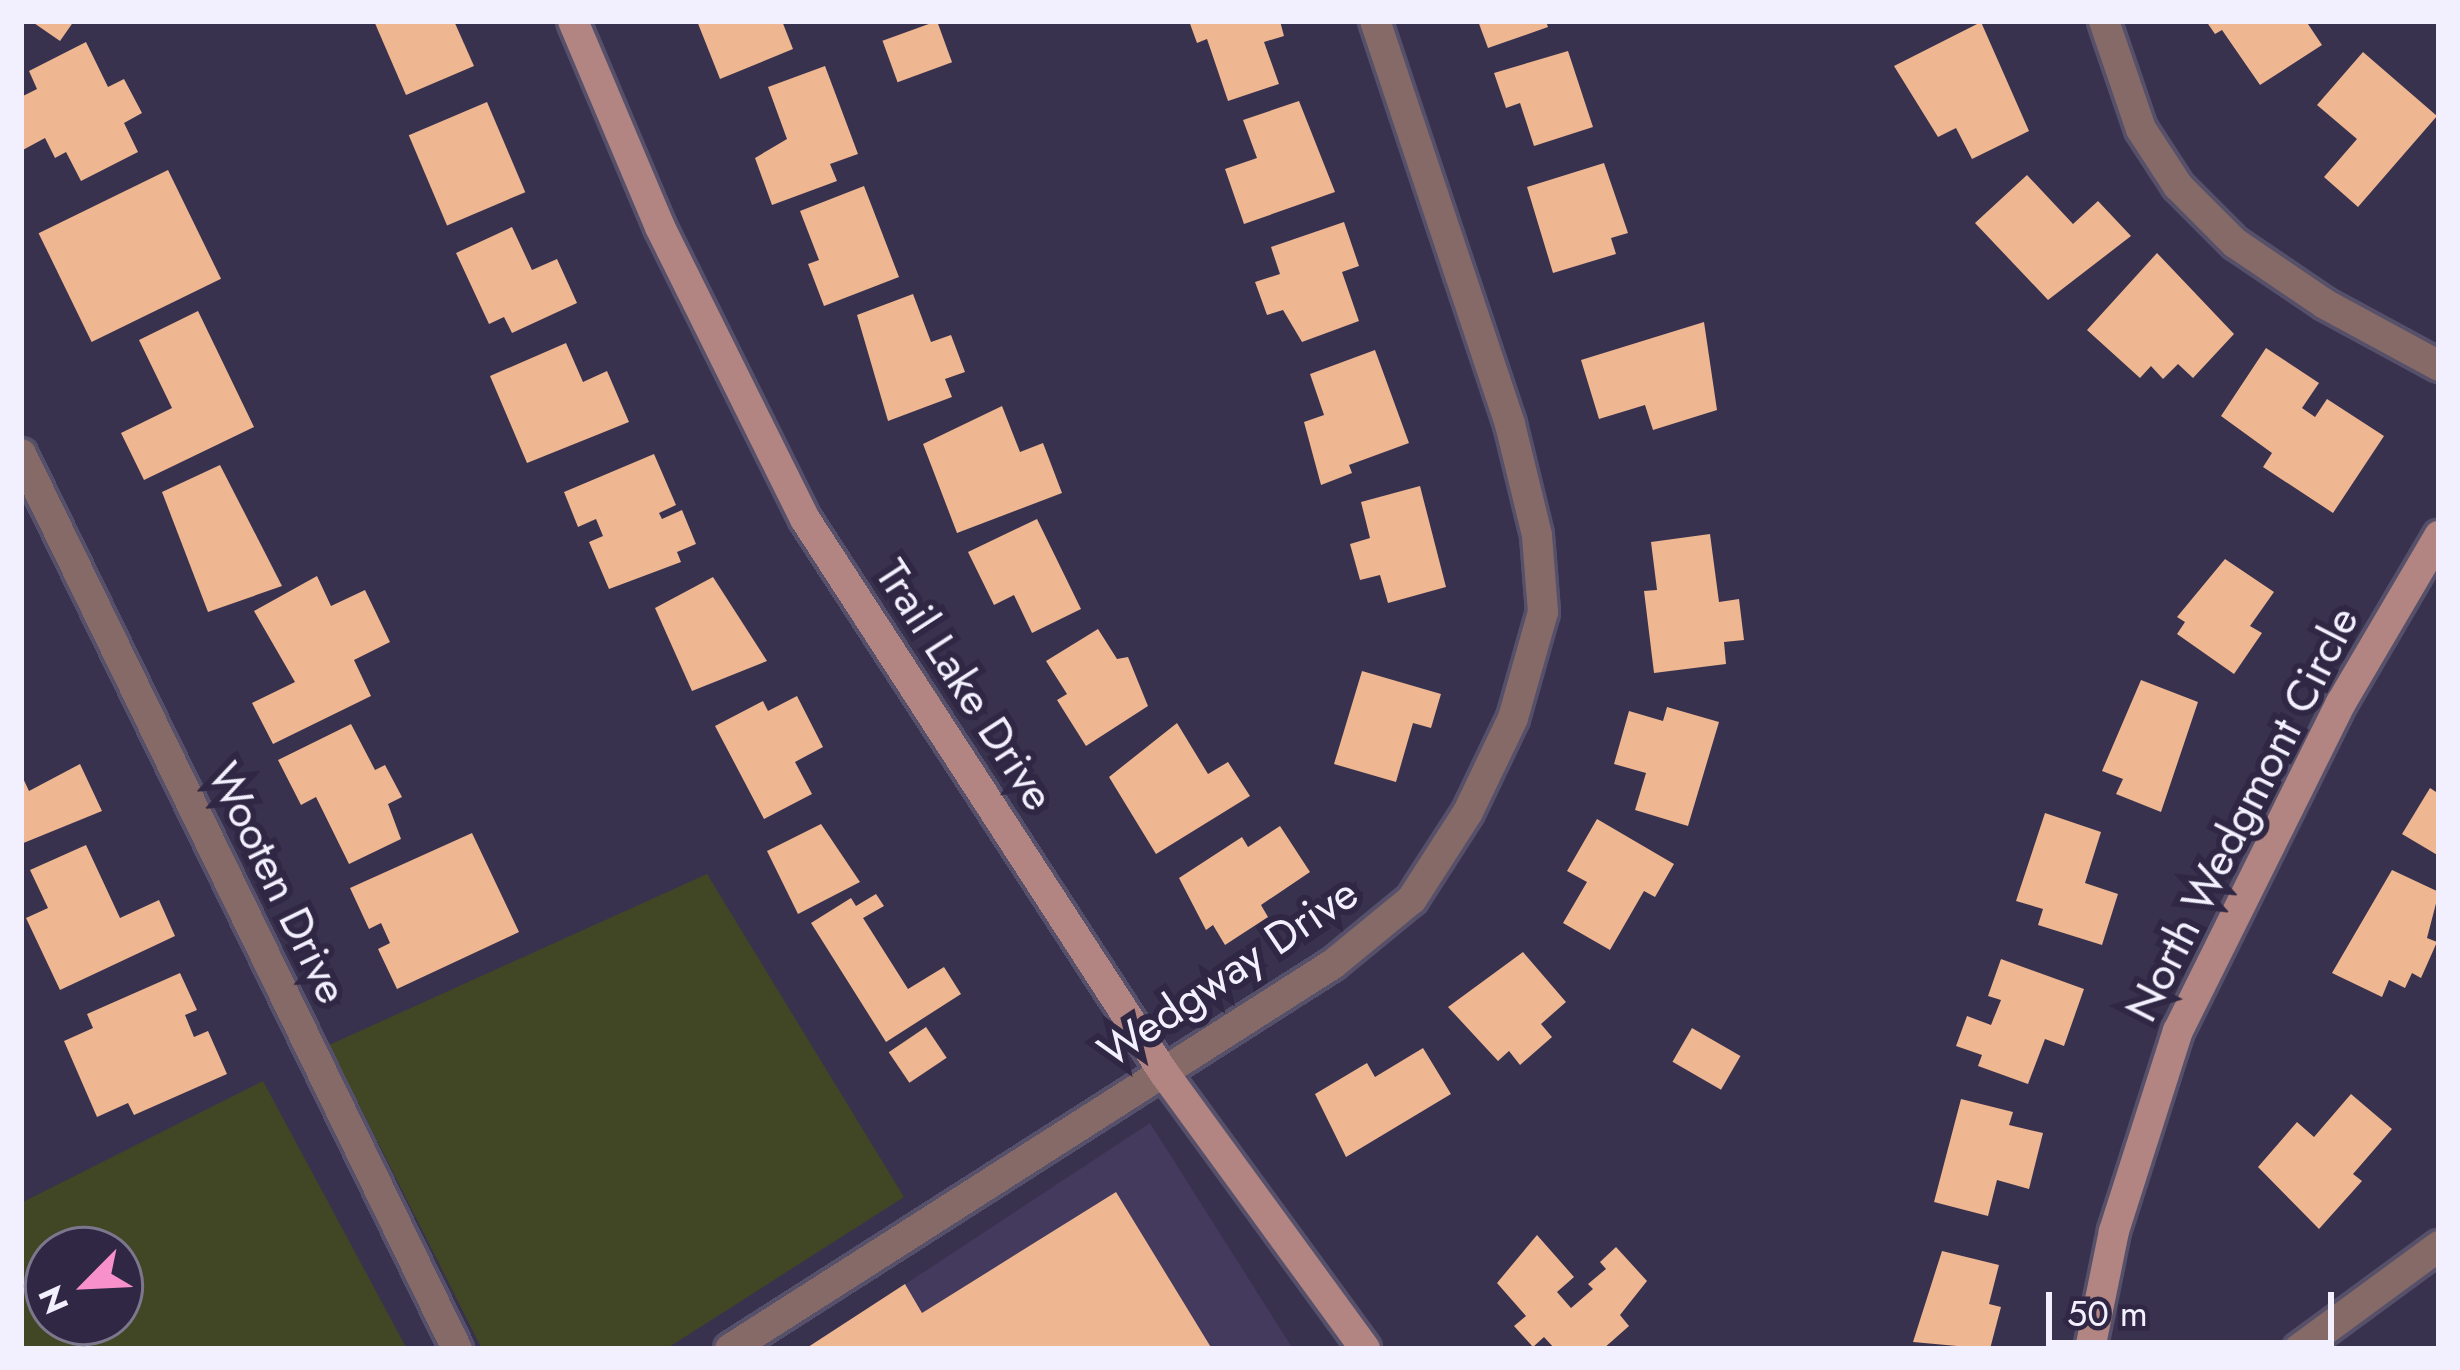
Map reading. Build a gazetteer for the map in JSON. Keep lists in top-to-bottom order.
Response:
{
  "streets": {
    "street": [
      "Trail Lake Drive",
      "North Wedgmont Circle",
      "Wooten Drive",
      "Wedgway Drive"
    ]
  },
  "crossings": [
    ["Trail Lake Drive", "Wedgway Drive"]
  ],
  "scale_bar": "50 m",
  "north": "bottom left"
}
